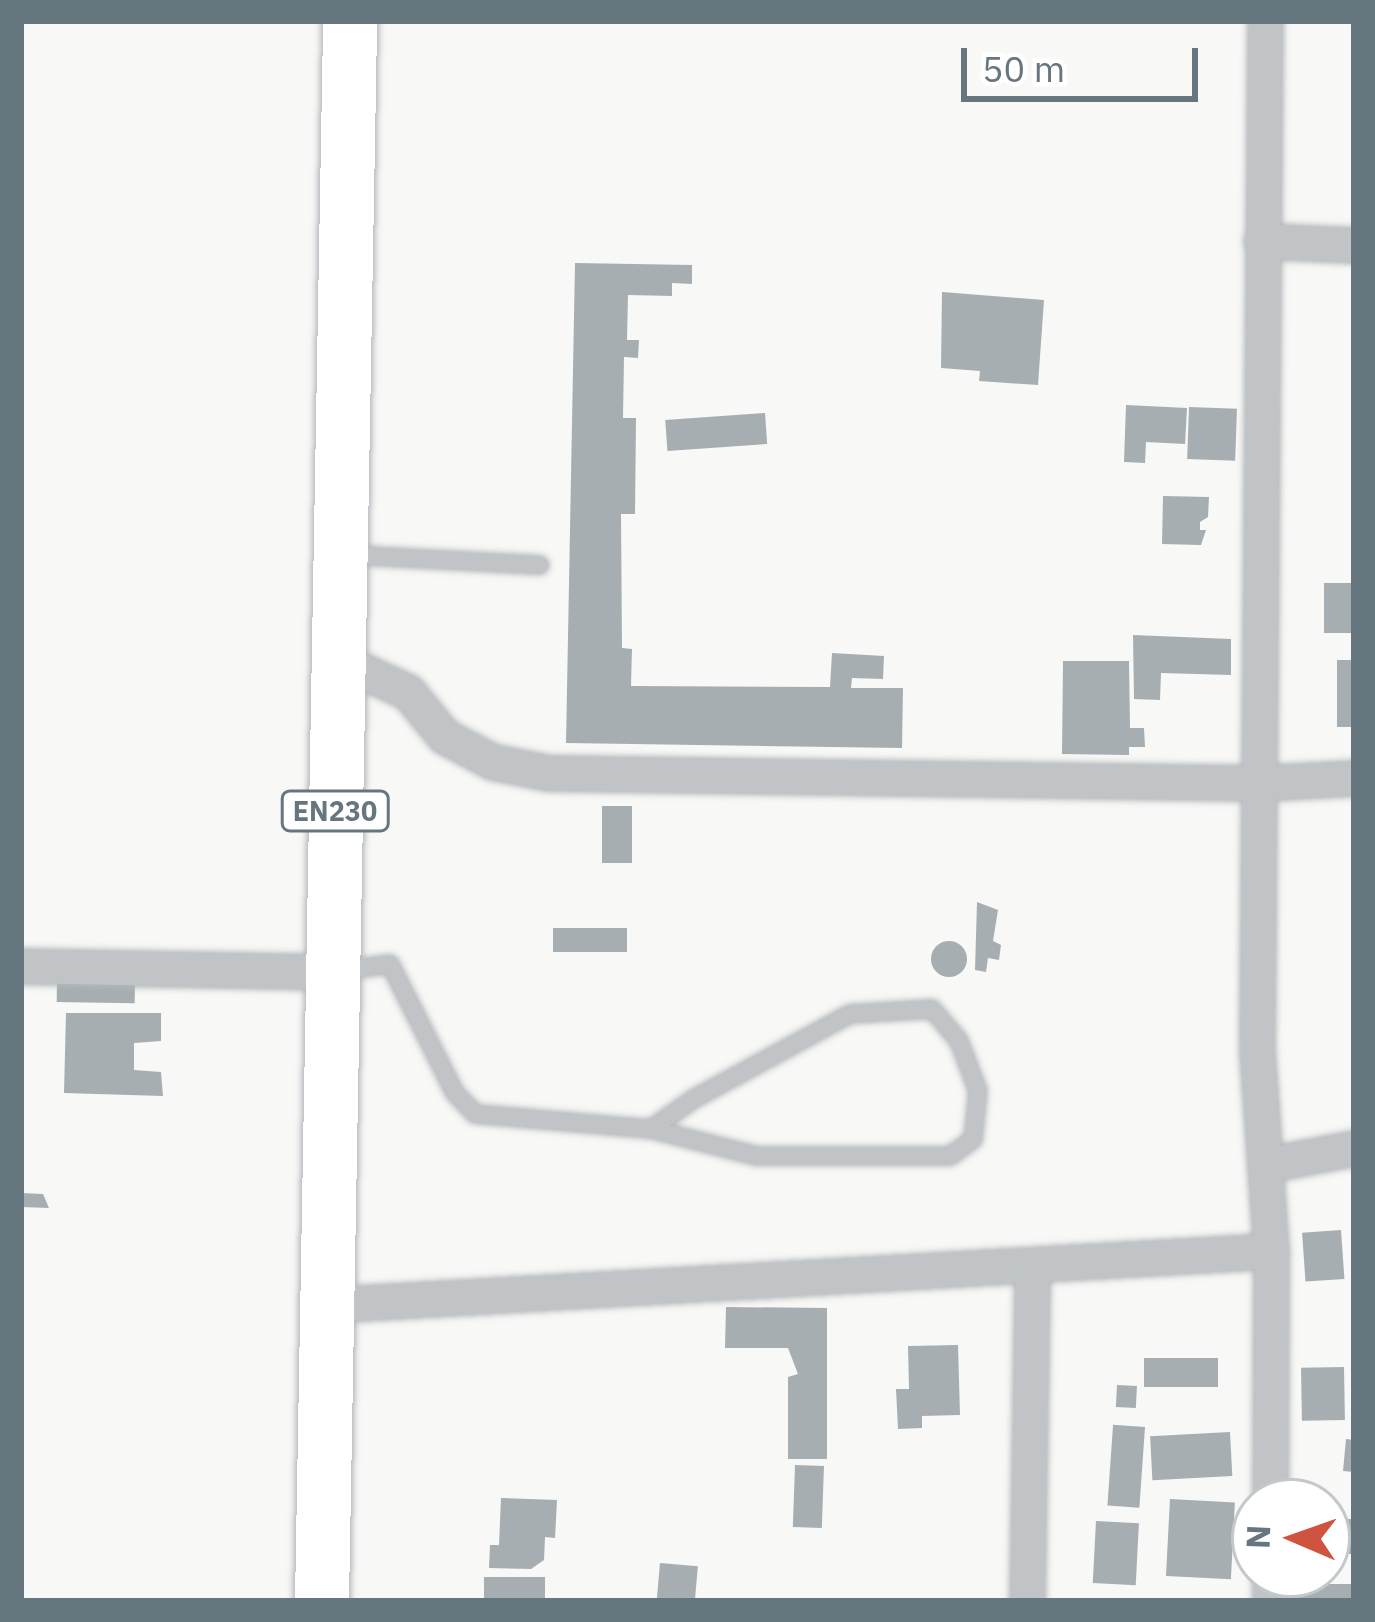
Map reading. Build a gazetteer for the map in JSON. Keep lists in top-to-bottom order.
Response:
{
  "streets": {
    "main road": ["EN230"]
  },
  "scale_bar": "50 m",
  "north": "left"
}
